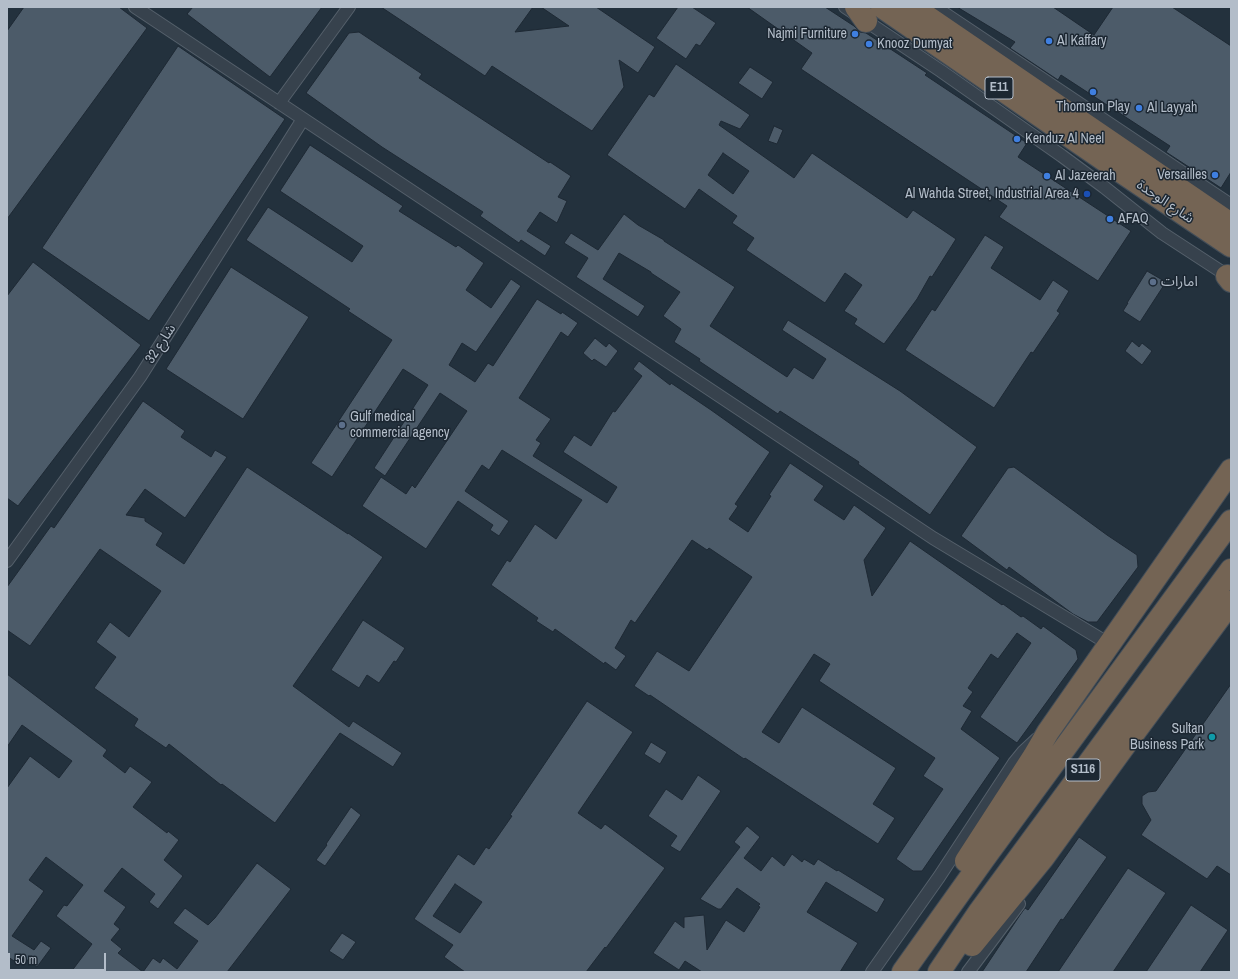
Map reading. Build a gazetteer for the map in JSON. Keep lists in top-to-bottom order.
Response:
{
  "streets": {
    "highway": ["E11", "شارع الوحدة", "S116"],
    "street": ["شارع 32"]
  },
  "places": [
    "Najmi Furniture",
    "Al Kaffary",
    "Knooz Dumyat",
    "Thomsun Play",
    "Al Layyah",
    "Kenduz Al Neel",
    "Versailles",
    "Al Jazeerah",
    "Al Wahda Street, Industrial Area 4",
    "AFAQ",
    "امارات",
    "Gulf medical commercial agency",
    "Sultan Business Park"
  ],
  "scale_bar": "50 m"
}
